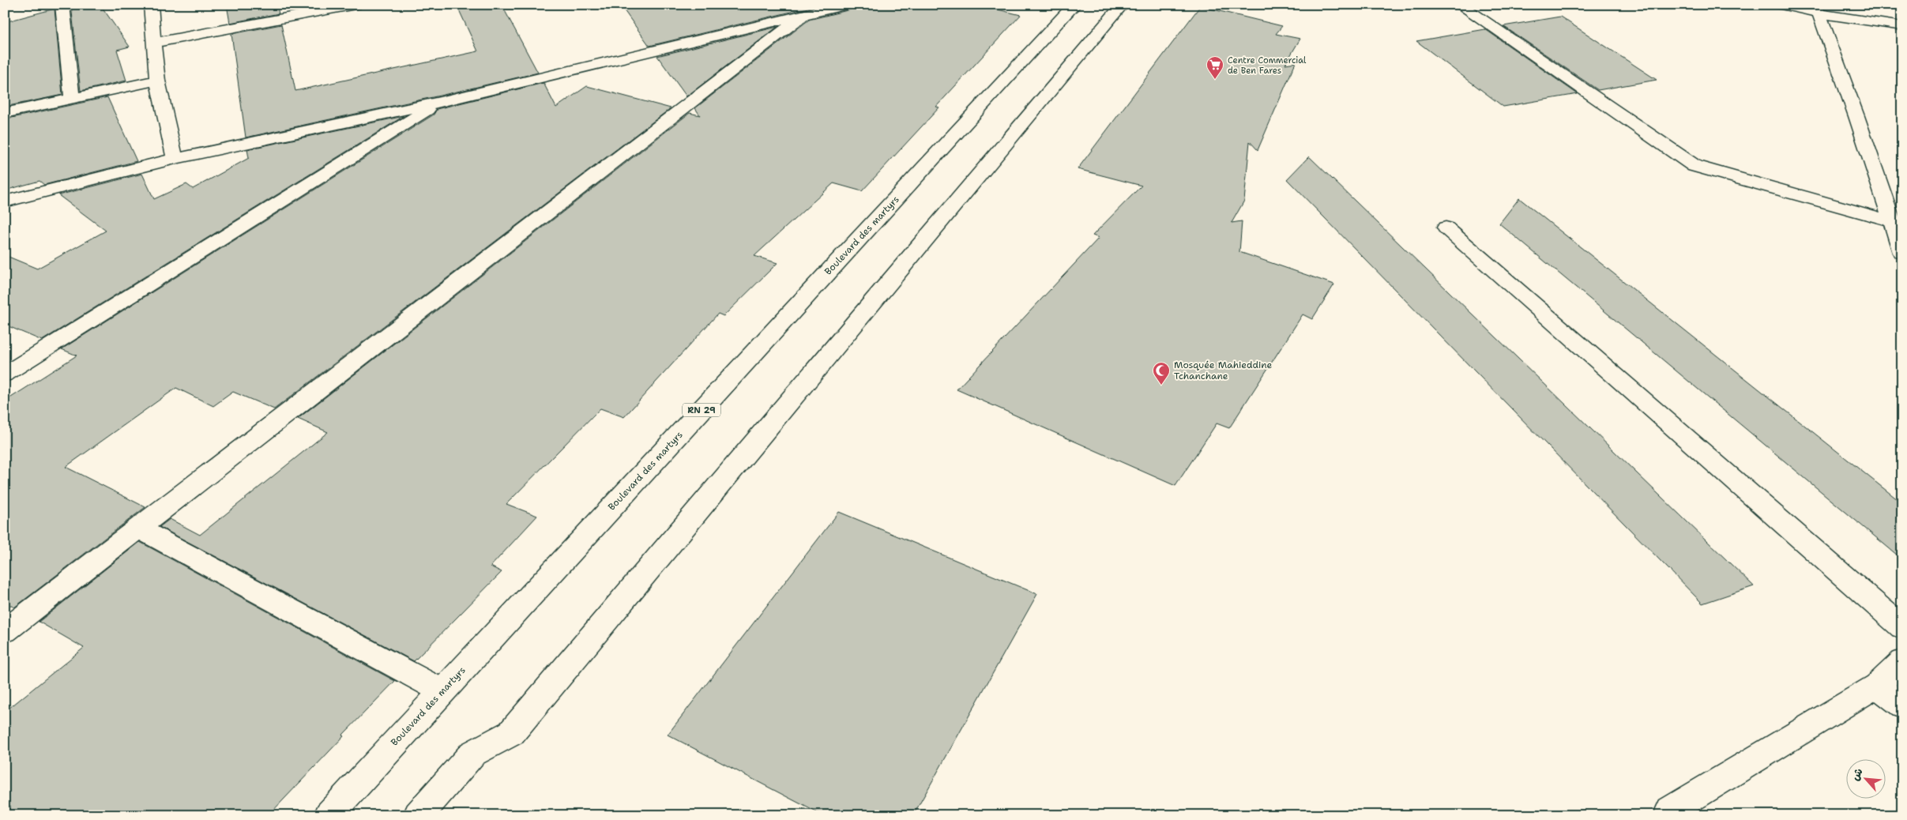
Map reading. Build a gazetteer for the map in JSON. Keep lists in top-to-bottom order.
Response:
{
  "streets": {
    "main road": ["Boulevard des martyrs", "RN 29"]
  },
  "places": {
    "supermarket": ["Centre Commercial de Ben Fares"],
    "mosque": ["Mosquée Mahieddine Tchanchane"]
  },
  "north": "top left"
}
